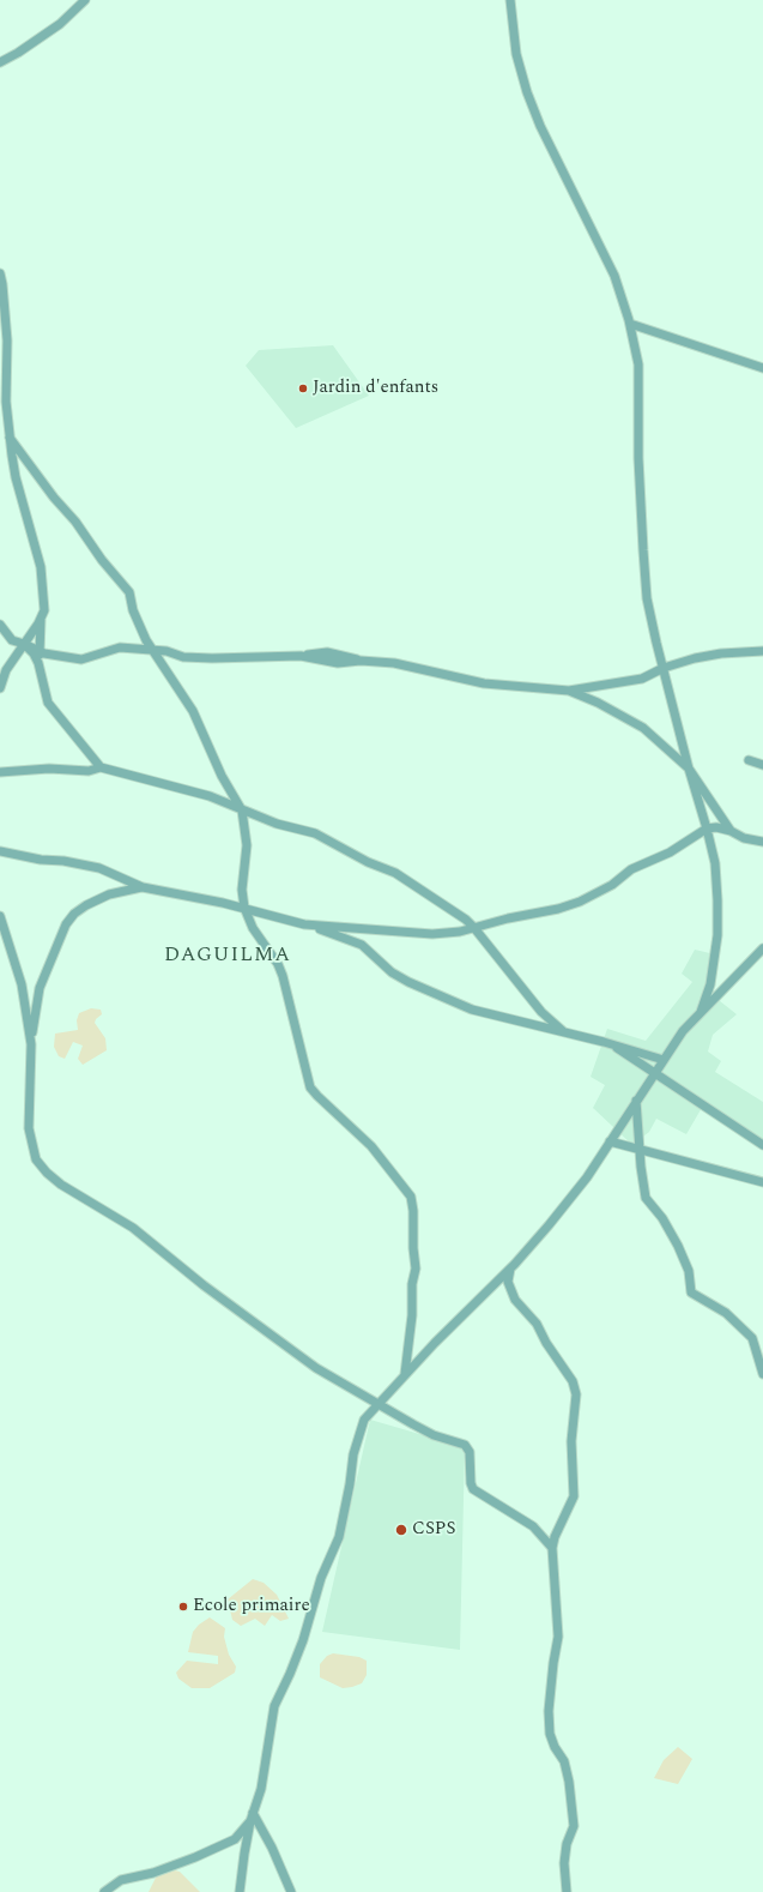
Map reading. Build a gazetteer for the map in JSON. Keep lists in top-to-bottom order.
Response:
{
  "districts": ["DAGUILMA"],
  "places": ["Jardin d'enfants", "CSPS", "Ecole primaire"]
}
